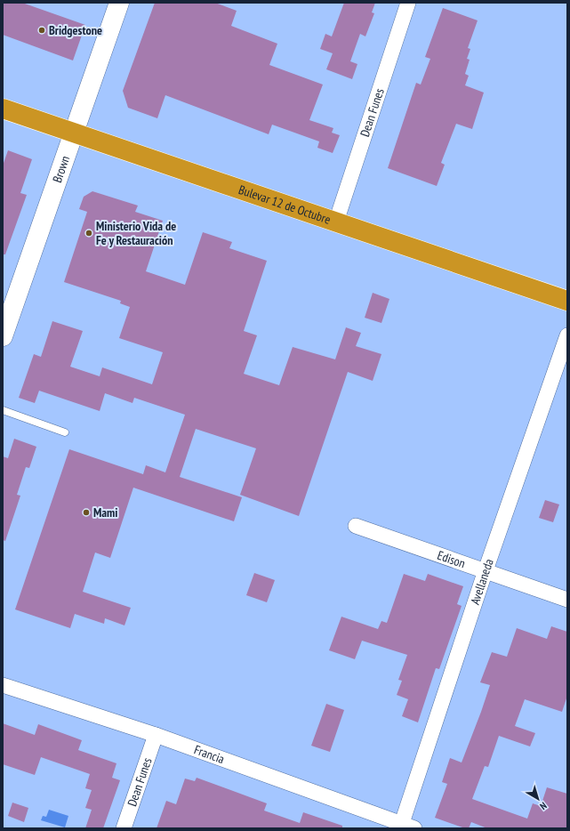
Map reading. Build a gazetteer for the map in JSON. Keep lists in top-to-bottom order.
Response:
{
  "streets": {
    "highway": ["Bulevar 12 de Octubre"],
    "street": [
      "Dean Funes",
      "Brown",
      "Edison",
      "Avellaneda",
      "Francia"
    ]
  },
  "crossings": [
    ["Dean Funes", "Bulevar 12 de Octubre"],
    ["Dean Funes", "Francia"],
    ["Brown", "Bulevar 12 de Octubre"],
    ["Edison", "Avellaneda"],
    ["Avellaneda", "Francia"]
  ],
  "places": ["Bridgestone", "Ministerio Vida de Fe y Restauración", "Mami"],
  "north": "bottom right"
}
